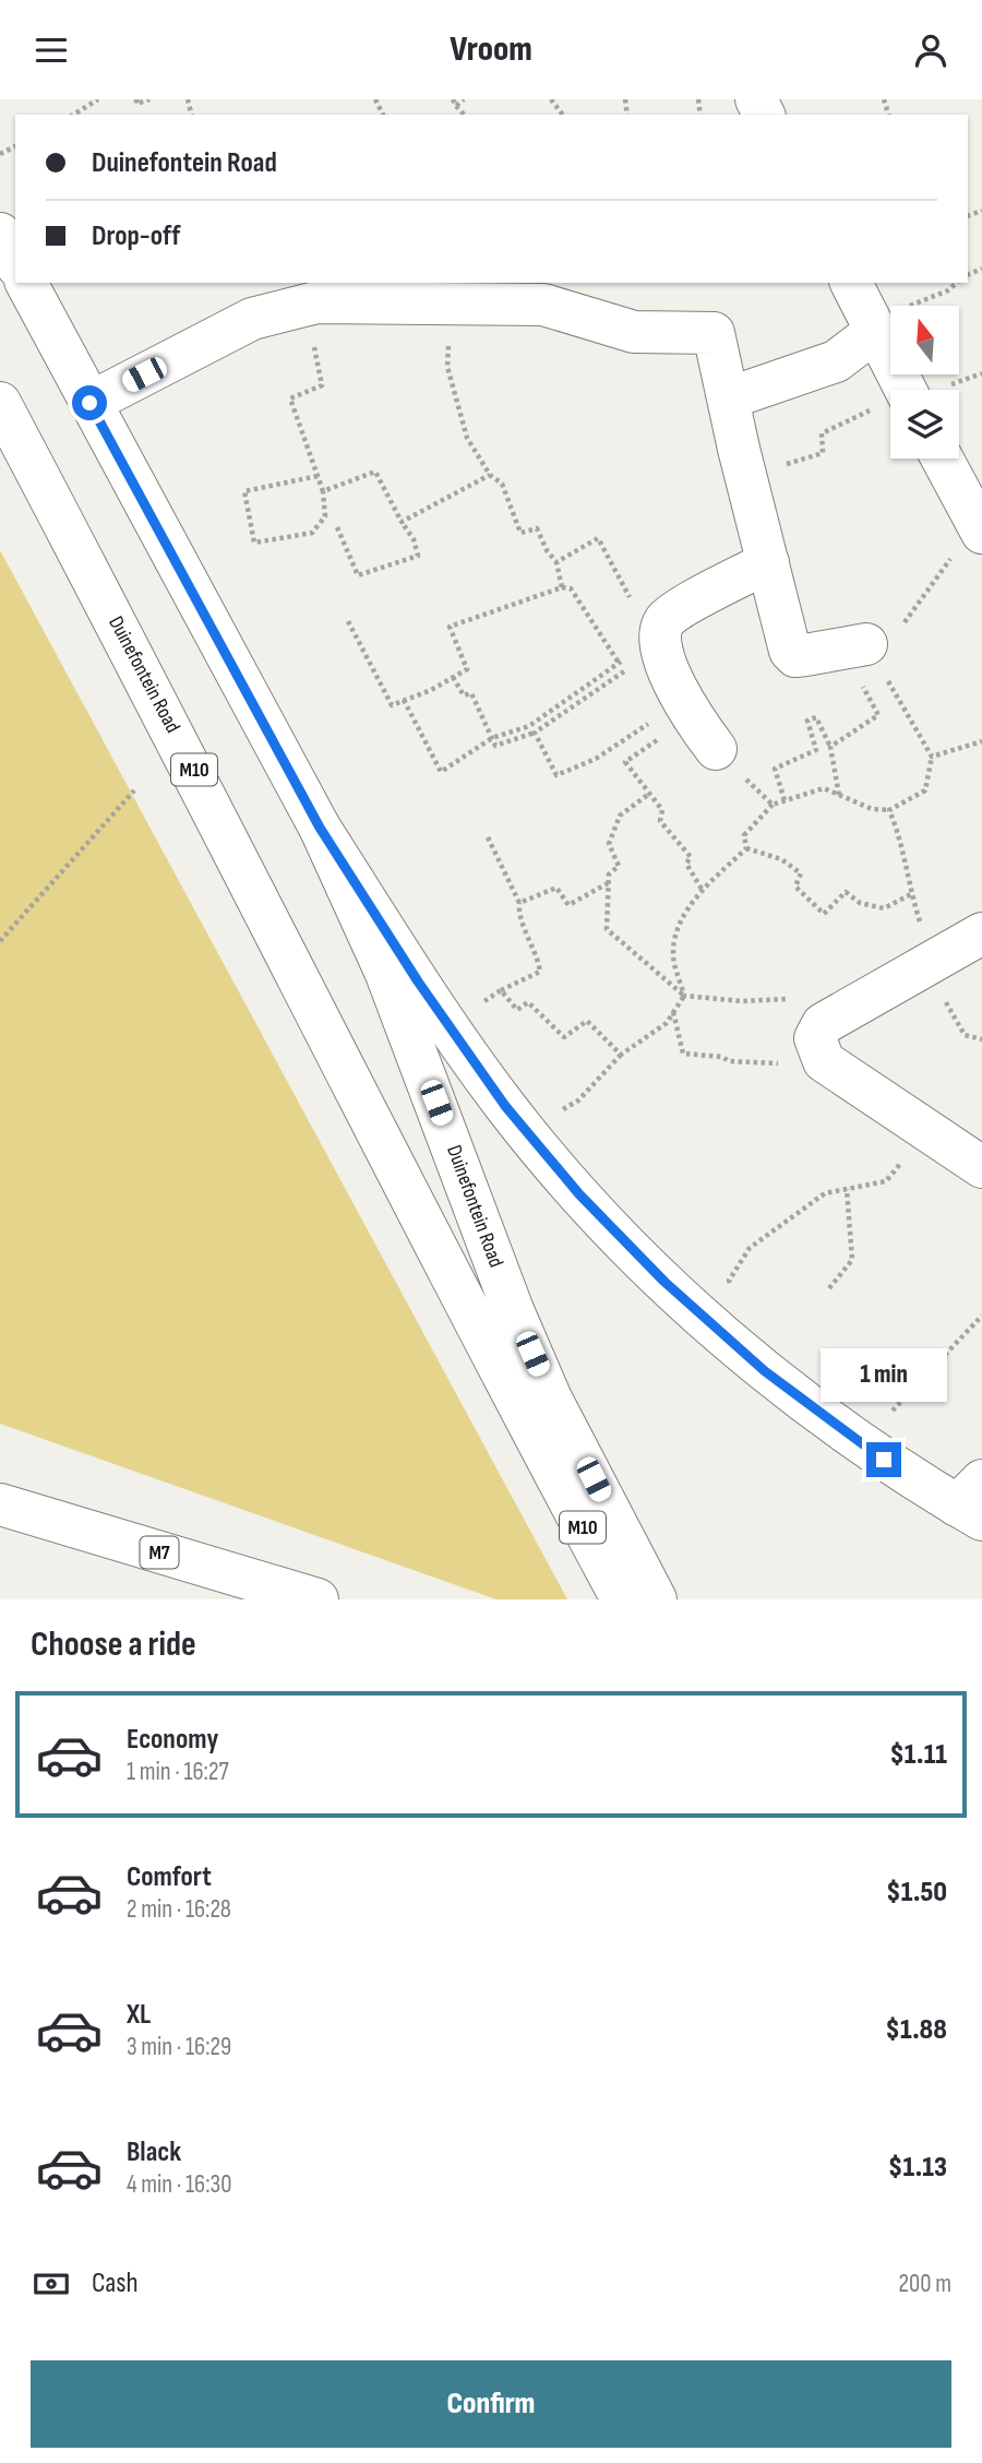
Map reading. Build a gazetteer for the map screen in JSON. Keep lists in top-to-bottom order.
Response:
{
  "streets": {
    "main road": ["Duinefontein Road", "M10", "M7"]
  },
  "north": "top",
  "page": {
    "header": "Vroom",
    "banner": ["Duinefontein Road", "Drop-off"],
    "bubble": "1 min",
    "heading": "Choose a ride",
    "list": [
      {
        "name": "Economy",
        "note": "1 min · 16:27",
        "value": "$1.11"
      },
      {
        "name": "Comfort",
        "note": "2 min · 16:28",
        "value": "$1.50"
      },
      {
        "name": "XL",
        "note": "3 min · 16:29",
        "value": "$1.88"
      },
      {
        "name": "Black",
        "note": "4 min · 16:30",
        "value": "$1.13"
      }
    ],
    "pay": ["Cash", "200 m"],
    "buttons": "Confirm"
  }
}
